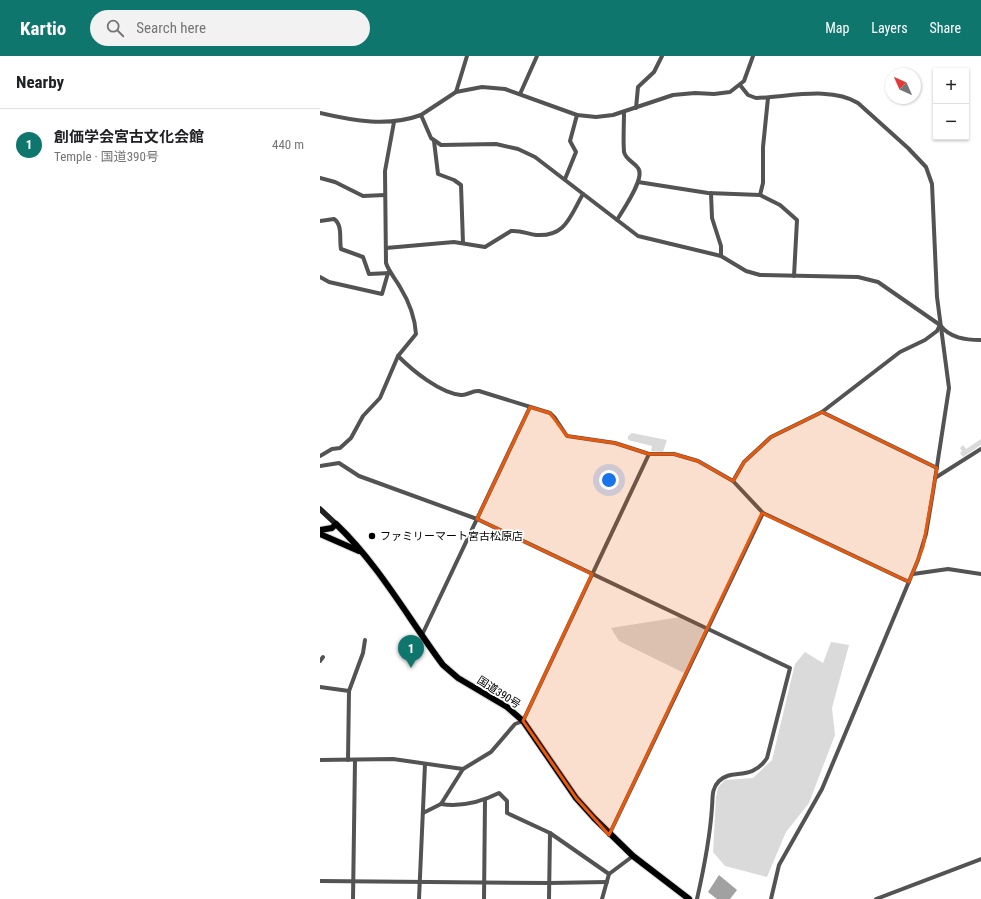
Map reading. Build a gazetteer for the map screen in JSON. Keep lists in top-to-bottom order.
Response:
{
  "streets": {
    "highway": ["国道390号"]
  },
  "places": ["ファミリーマート宮古松原店"],
  "north": "top left",
  "page": {
    "header": "Kartio",
    "search": "Search here",
    "nav": ["Map", "Layers", "Share"],
    "heading": "Nearby",
    "map_buttons": ["+", "−"],
    "list": [
      {
        "mark": "1",
        "name": "創価学会宮古文化会館",
        "note": "Temple · 国道390号",
        "value": "440 m"
      }
    ],
    "pins": "1"
  }
}
